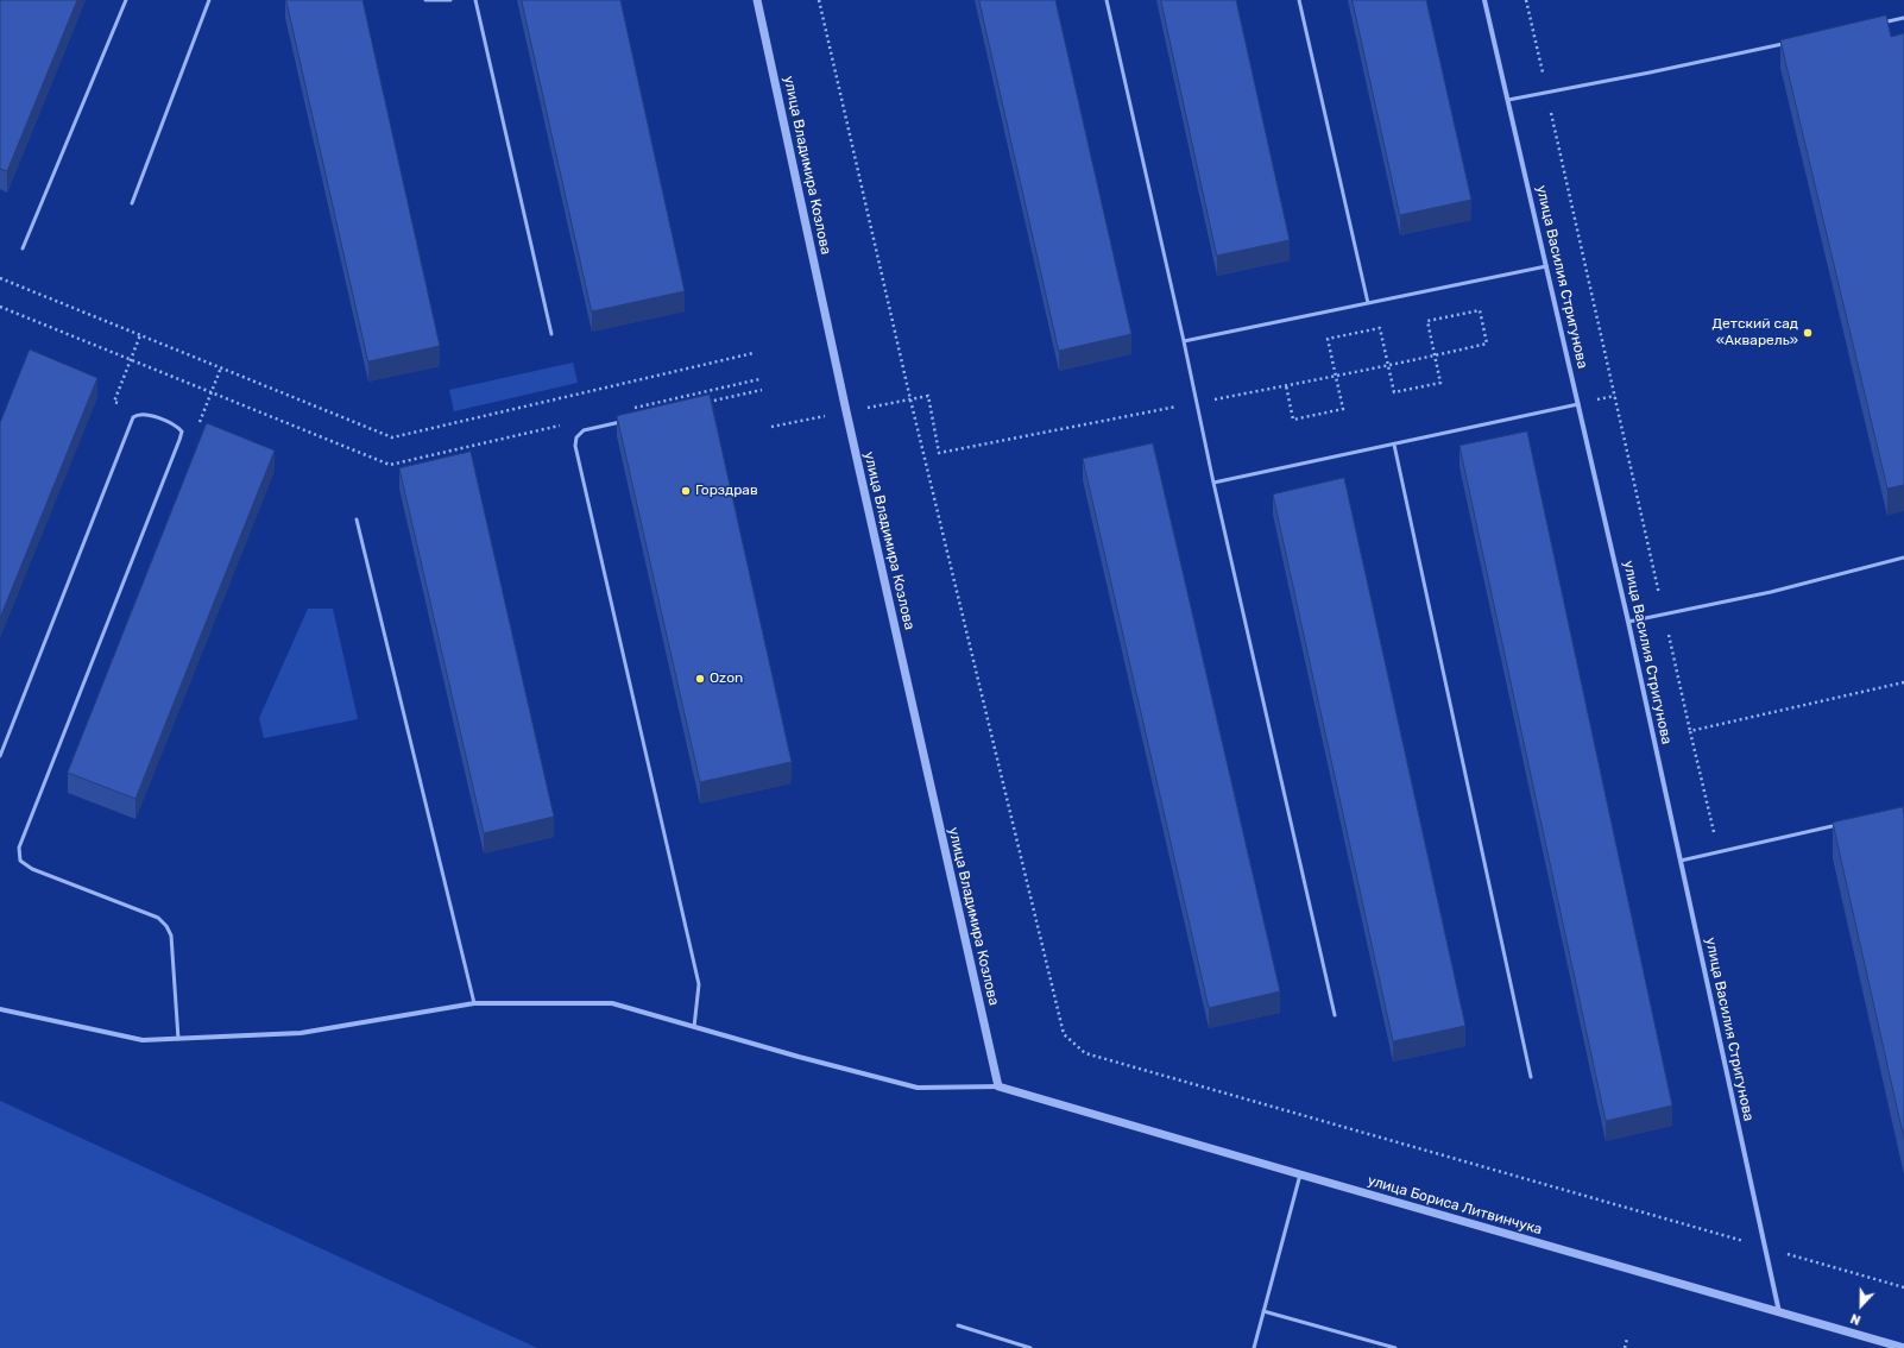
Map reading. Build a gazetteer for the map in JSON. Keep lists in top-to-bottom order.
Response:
{
  "streets": {
    "street": ["улица Владимира Козлова", "улица Василия Стригунова", "улица Бориса Литвинчука"]
  },
  "crossings": [
    ["улица Владимира Козлова", "улица Бориса Литвинчука"],
    ["улица Василия Стригунова", "улица Бориса Литвинчука"]
  ],
  "places": ["Детский сад «Акварель»", "Горздрав", "Ozon"],
  "north": "bottom"
}
